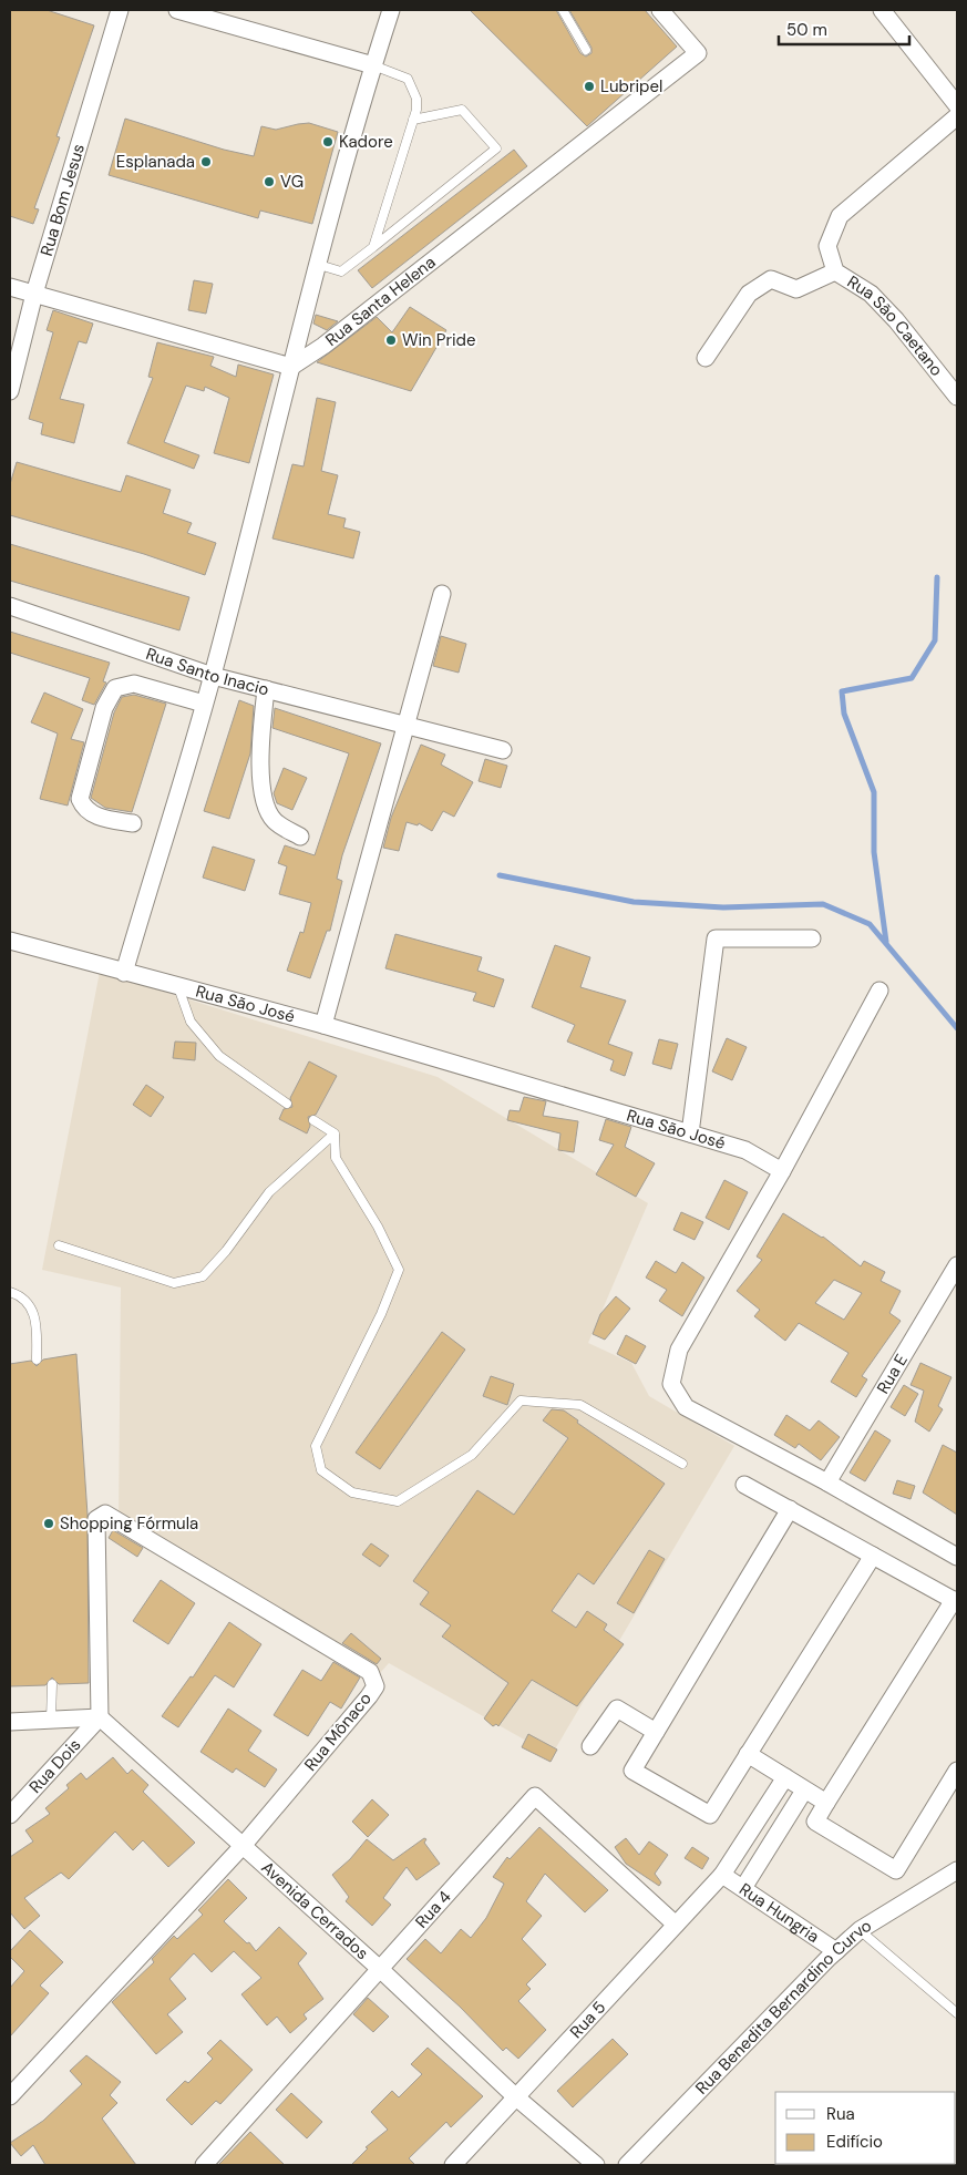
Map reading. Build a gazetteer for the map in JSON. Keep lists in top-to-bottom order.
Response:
{
  "streets": {
    "street": [
      "Rua Bom Jesus",
      "Rua Santa Helena",
      "Rua São Caetano",
      "Rua Santo Inacio",
      "Rua São José",
      "Rua E",
      "Rua Mônaco",
      "Rua Dois",
      "Rua 4",
      "Avenida Cerrados",
      "Rua Hungria",
      "Rua Benedita Bernardino Curvo",
      "Rua 5"
    ]
  },
  "crossings": [
    ["Rua Mônaco", "Rua Dois"],
    ["Rua Mônaco", "Avenida Cerrados"],
    ["Rua Dois", "Avenida Cerrados"],
    ["Rua 4", "Avenida Cerrados"],
    ["Rua 4", "Rua 5"],
    ["Avenida Cerrados", "Rua 5"],
    ["Rua Hungria", "Rua Benedita Bernardino Curvo"],
    ["Rua Hungria", "Rua 5"]
  ],
  "places": [
    "Lubripel",
    "Kadore",
    "Esplanada",
    "VG",
    "Win Pride",
    "Shopping Fórmula"
  ],
  "legend": ["Rua", "Edifício"],
  "scale_bar": "50 m"
}
